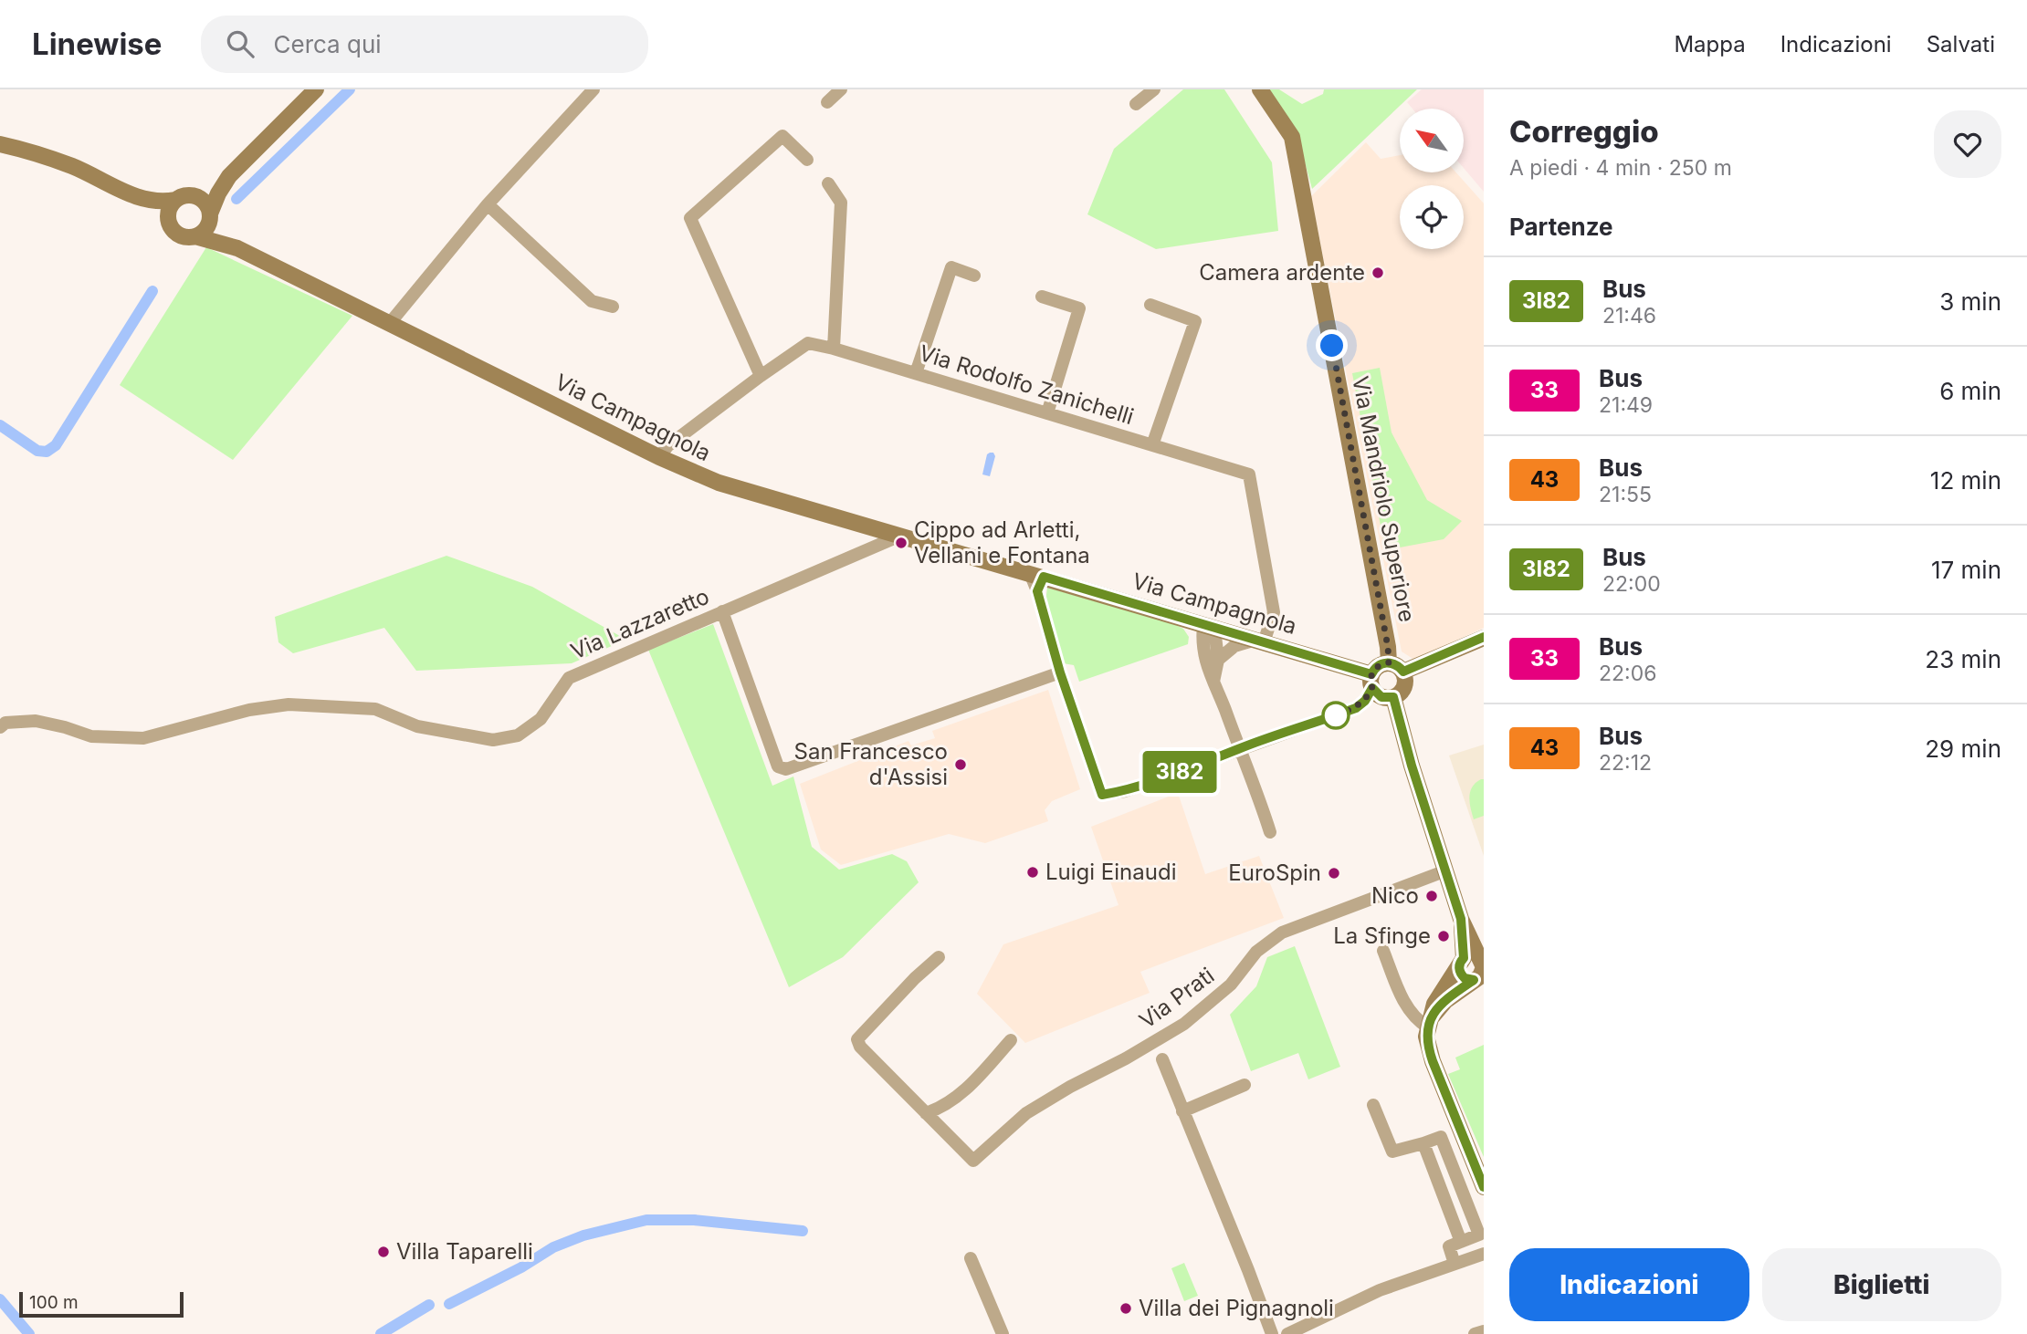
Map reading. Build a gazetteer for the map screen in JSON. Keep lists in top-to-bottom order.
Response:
{
  "streets": {
    "main road": ["Via Campagnola", "Via Mandriolo Superiore"],
    "street": ["Via Rodolfo Zanichelli", "Via Lazzaretto", "Via Prati"]
  },
  "crossings": [
    ["Via Rodolfo Zanichelli", "Via Campagnola"],
    ["Via Campagnola", "Via Mandriolo Superiore"],
    ["Via Campagnola", "Via Lazzaretto"]
  ],
  "places": [
    "Camera ardente",
    "Cippo ad Arletti, Vellani e Fontana",
    "San Francesco d'Assisi",
    "Luigi Einaudi",
    "EuroSpin",
    "Nico",
    "La Sfinge",
    "Villa Taparelli",
    "Villa dei Pignagnoli"
  ],
  "lines": ["bus line 3I82"],
  "scale_bar": "100 m",
  "north": "top left",
  "page": {
    "header": "Linewise",
    "search": "Cerca qui",
    "nav": ["Mappa", "Indicazioni", "Salvati"],
    "on_map": "3I82",
    "heading": [
      ["Correggio", "A piedi · 4 min · 250 m"],
      "Partenze"
    ],
    "list": [
      {
        "mark": "3I82",
        "name": "Bus",
        "note": "21:46",
        "value": "3 min"
      },
      {
        "mark": "33",
        "name": "Bus",
        "note": "21:49",
        "value": "6 min"
      },
      {
        "mark": "43",
        "name": "Bus",
        "note": "21:55",
        "value": "12 min"
      },
      {
        "mark": "3I82",
        "name": "Bus",
        "note": "22:00",
        "value": "17 min"
      },
      {
        "mark": "33",
        "name": "Bus",
        "note": "22:06",
        "value": "23 min"
      },
      {
        "mark": "43",
        "name": "Bus",
        "note": "22:12",
        "value": "29 min"
      }
    ],
    "buttons": ["Indicazioni", "Biglietti"],
    "scale": "100 m"
  }
}
